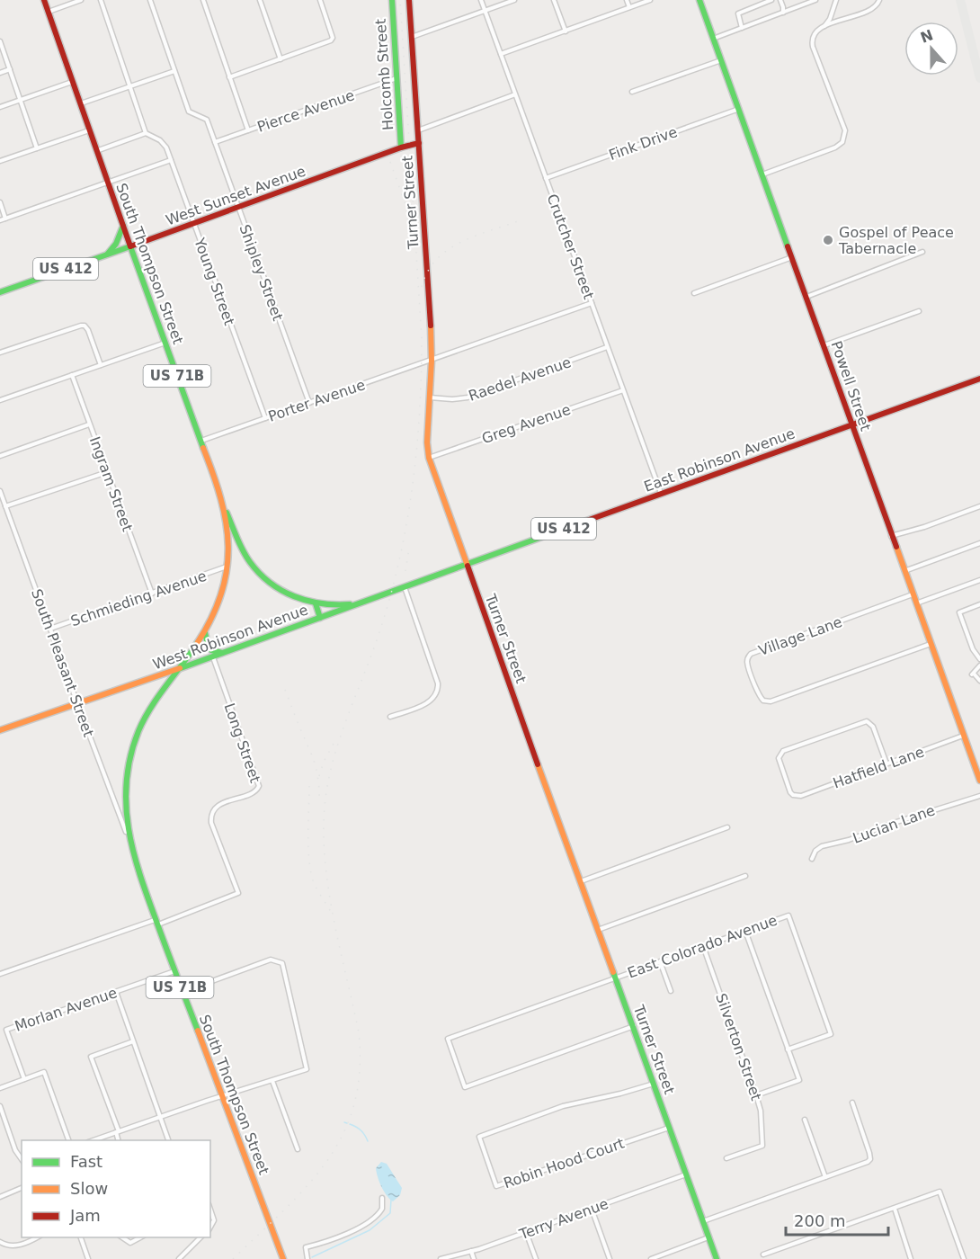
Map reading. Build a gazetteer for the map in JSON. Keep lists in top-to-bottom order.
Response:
{
  "streets": {
    "main road": [
      "Holcomb Street",
      "West Sunset Avenue",
      "Turner Street",
      "South Thompson Street",
      "US 412",
      "US 71B",
      "Powell Street",
      "East Robinson Avenue",
      "West Robinson Avenue"
    ],
    "street": [
      "Pierce Avenue",
      "Fink Drive",
      "Crutcher Street",
      "Shipley Street",
      "Young Street",
      "Raedel Avenue",
      "Porter Avenue",
      "Greg Avenue",
      "Ingram Street",
      "Schmieding Avenue",
      "Village Lane",
      "South Pleasant Street",
      "Long Street",
      "Hatfield Lane",
      "Lucian Lane",
      "East Colorado Avenue",
      "Morlan Avenue",
      "Silverton Street",
      "Robin Hood Court",
      "Terry Avenue"
    ]
  },
  "crossings": [
    ["Holcomb Street", "Pierce Avenue"],
    ["Holcomb Street", "West Sunset Avenue"],
    ["Pierce Avenue", "Shipley Street"],
    ["Fink Drive", "Crutcher Street"],
    ["Fink Drive", "Powell Street"],
    ["West Sunset Avenue", "Turner Street"],
    ["West Sunset Avenue", "South Thompson Street"],
    ["West Sunset Avenue", "Shipley Street"],
    ["West Sunset Avenue", "Young Street"],
    ["Turner Street", "Raedel Avenue"],
    ["Turner Street", "Porter Avenue"],
    ["Turner Street", "Greg Avenue"],
    ["Turner Street", "East Robinson Avenue"],
    ["Turner Street", "West Robinson Avenue"],
    ["Turner Street", "East Colorado Avenue"],
    ["Turner Street", "Robin Hood Court"],
    ["Turner Street", "Terry Avenue"],
    ["Crutcher Street", "Raedel Avenue"],
    ["Crutcher Street", "Porter Avenue"],
    ["Crutcher Street", "Greg Avenue"],
    ["Crutcher Street", "East Robinson Avenue"],
    ["South Thompson Street", "US 412"],
    ["South Thompson Street", "Porter Avenue"],
    ["South Thompson Street", "Schmieding Avenue"],
    ["South Thompson Street", "West Robinson Avenue"],
    ["South Thompson Street", "South Pleasant Street"],
    ["South Thompson Street", "Long Street"],
    ["South Thompson Street", "Morlan Avenue"],
    ["US 412", "West Robinson Avenue"],
    ["Shipley Street", "Porter Avenue"],
    ["Young Street", "Porter Avenue"],
    ["Powell Street", "East Robinson Avenue"],
    ["Powell Street", "Village Lane"],
    ["Powell Street", "Hatfield Lane"],
    ["East Robinson Avenue", "West Robinson Avenue"],
    ["Ingram Street", "Schmieding Avenue"],
    ["Schmieding Avenue", "South Pleasant Street"],
    ["West Robinson Avenue", "South Pleasant Street"],
    ["West Robinson Avenue", "Long Street"],
    ["East Colorado Avenue", "Silverton Street"]
  ],
  "places": ["Gospel of Peace Tabernacle"],
  "legend": ["Fast", "Slow", "Jam"],
  "scale_bar": "200 m",
  "north": "top"
}
